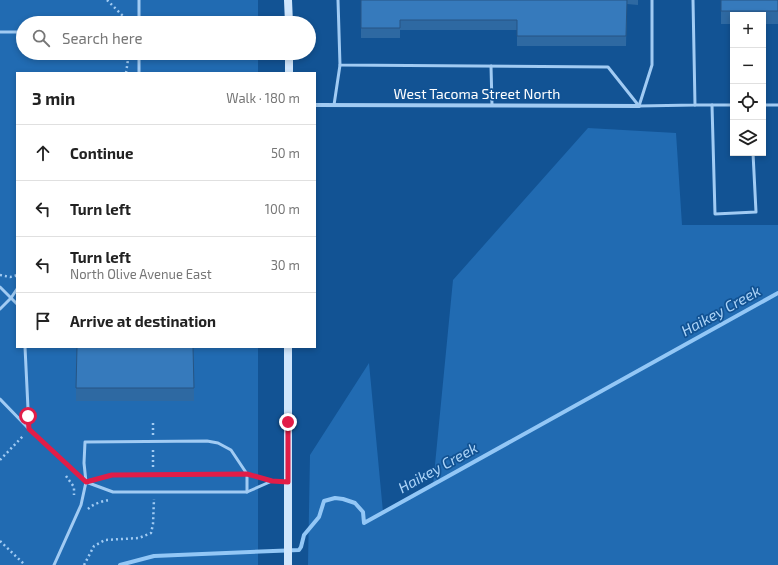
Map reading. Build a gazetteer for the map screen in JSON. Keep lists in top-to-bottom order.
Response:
{
  "streets": {
    "street": ["West Tacoma Street North"]
  },
  "water": ["Haikey Creek"],
  "page": {
    "map_buttons": ["+", "−"],
    "search": "Search here",
    "heading": ["3 min", "Walk · 180 m"],
    "list": [
      ["Continue", "50 m"],
      ["Turn left", "100 m"],
      ["Turn left", "North Olive Avenue East", "30 m"],
      "Arrive at destination"
    ]
  }
}
